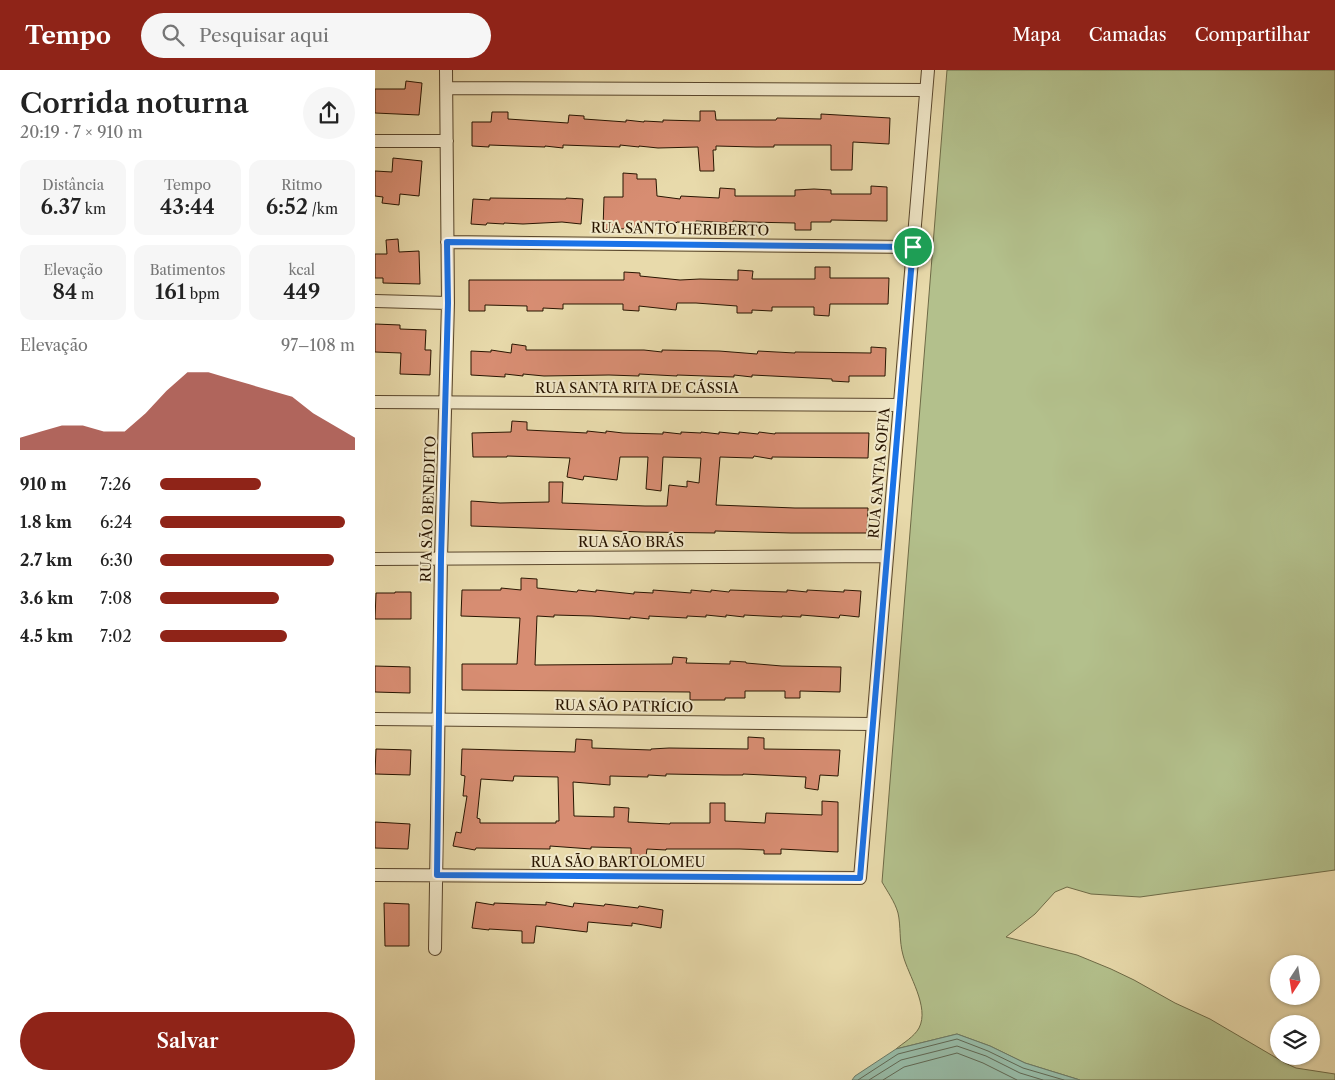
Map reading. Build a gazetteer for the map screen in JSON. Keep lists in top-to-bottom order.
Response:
{
  "streets": {
    "street": [
      "RUA SANTO HERIBERTO",
      "RUA SANTA RITA DE CÁSSIA",
      "RUA SANTA SOFIA",
      "RUA SÃO BENEDITO",
      "RUA SÃO BRÁS",
      "RUA SÃO PATRÍCIO",
      "RUA SÃO BARTOLOMEU"
    ]
  },
  "crossings": [
    ["RUA SANTO HERIBERTO", "RUA SANTA SOFIA"],
    ["RUA SANTO HERIBERTO", "RUA SÃO BENEDITO"],
    ["RUA SANTA RITA DE CÁSSIA", "RUA SANTA SOFIA"],
    ["RUA SANTA RITA DE CÁSSIA", "RUA SÃO BENEDITO"],
    ["RUA SANTA SOFIA", "RUA SÃO BRÁS"],
    ["RUA SANTA SOFIA", "RUA SÃO PATRÍCIO"],
    ["RUA SANTA SOFIA", "RUA SÃO BARTOLOMEU"],
    ["RUA SÃO BENEDITO", "RUA SÃO BRÁS"],
    ["RUA SÃO BENEDITO", "RUA SÃO PATRÍCIO"],
    ["RUA SÃO BENEDITO", "RUA SÃO BARTOLOMEU"]
  ],
  "north": "bottom",
  "page": {
    "header": "Tempo",
    "search": "Pesquisar aqui",
    "nav": ["Mapa", "Camadas", "Compartilhar"],
    "heading": ["Corrida noturna", "20:19 · 7 × 910 m"],
    "stats": [
      ["Distância", "6.37 km"],
      ["Tempo", "43:44"],
      ["Ritmo", "6:52 /km"],
      ["Elevação", "84 m"],
      ["Batimentos", "161 bpm"],
      ["kcal", "449"]
    ],
    "chart": ["Elevação", "97–108 m"],
    "list": [
      {
        "name": "910 m",
        "note": "7:26"
      },
      {
        "name": "1.8 km",
        "note": "6:24"
      },
      {
        "name": "2.7 km",
        "note": "6:30"
      },
      {
        "name": "3.6 km",
        "note": "7:08"
      },
      {
        "name": "4.5 km",
        "note": "7:02"
      }
    ],
    "buttons": "Salvar"
  }
}
